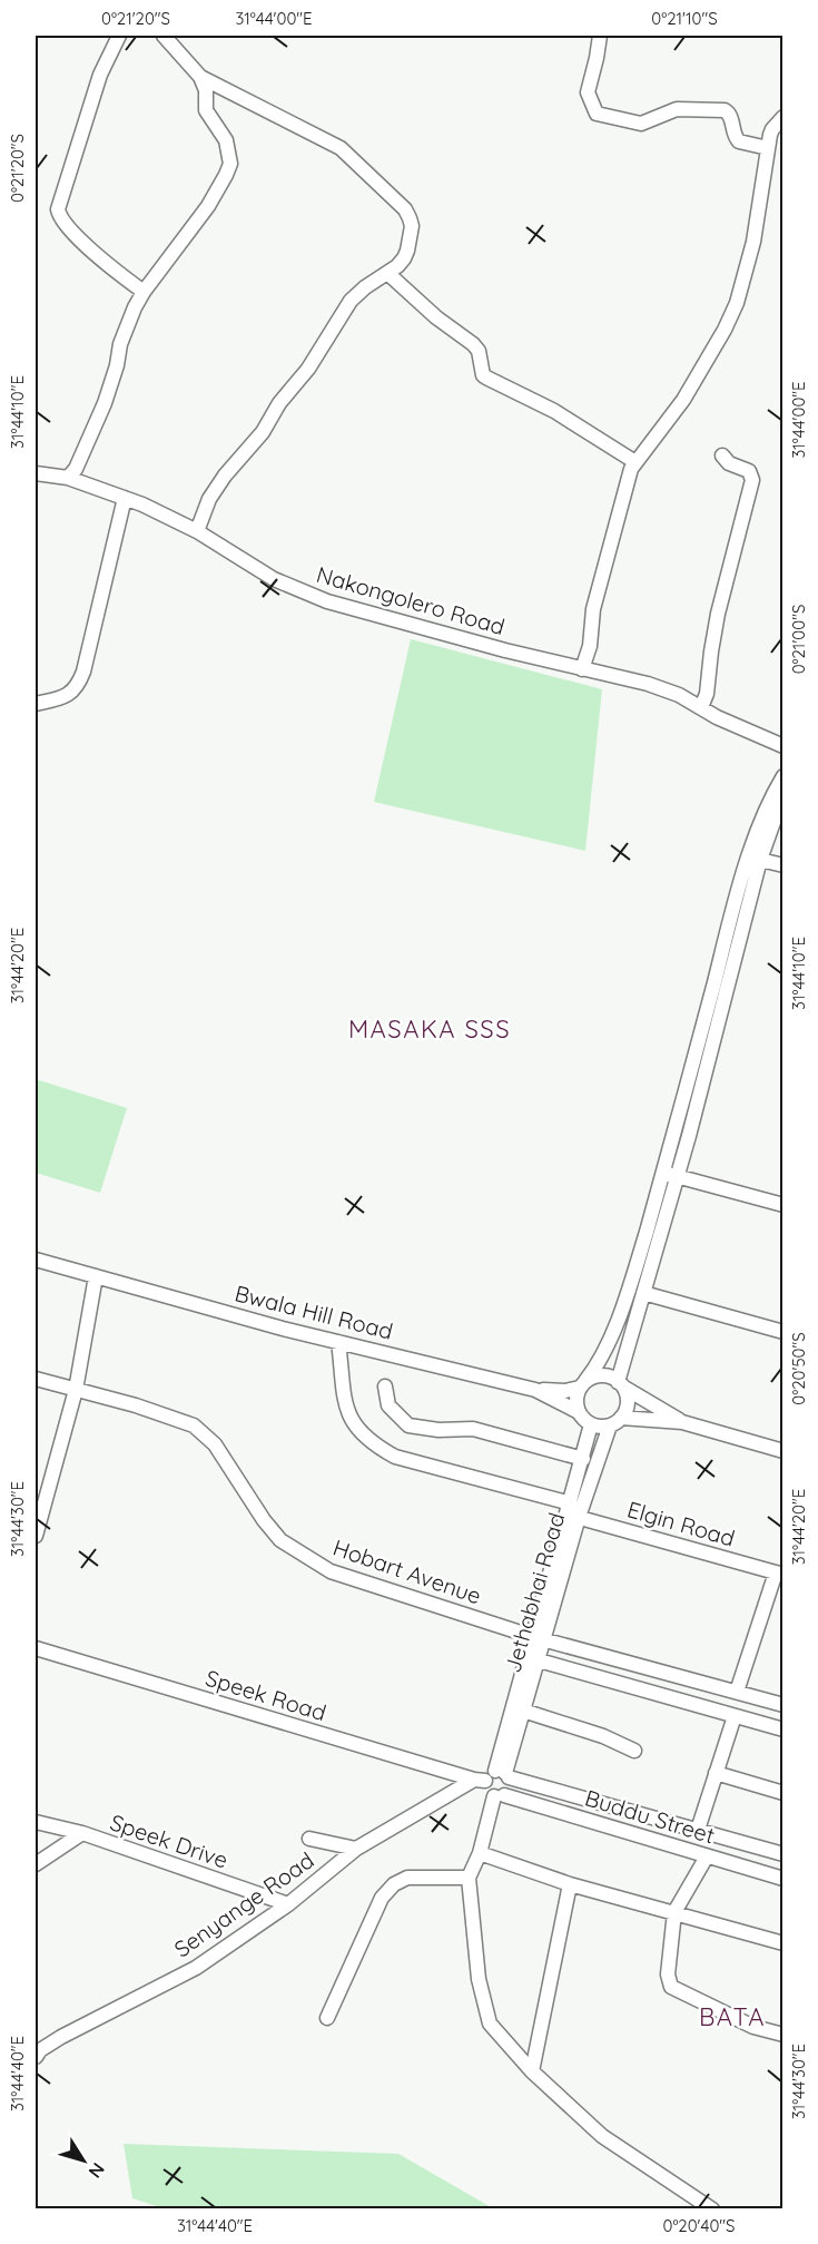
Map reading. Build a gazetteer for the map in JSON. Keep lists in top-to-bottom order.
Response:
{
  "streets": {
    "street": [
      "Nakongolero Road",
      "Bwala Hill Road",
      "Elgin Road",
      "Hobart Avenue",
      "Jethabhai Road",
      "Speek Road",
      "Buddu Street",
      "Speek Drive",
      "Senyange Road"
    ]
  },
  "crossings": [
    ["Bwala Hill Road", "Elgin Road"],
    ["Bwala Hill Road", "Jethabhai Road"],
    ["Elgin Road", "Jethabhai Road"],
    ["Hobart Avenue", "Jethabhai Road"],
    ["Jethabhai Road", "Speek Road"],
    ["Jethabhai Road", "Senyange Road"],
    ["Speek Road", "Senyange Road"],
    ["Speek Drive", "Senyange Road"]
  ],
  "districts": ["MASAKA SSS", "BATA"],
  "north": "bottom right",
  "coordinates": [
    "0°21'20\"S",
    "31°44'00\"E",
    "0°21'10\"S",
    "31°44'10\"E",
    "0°21'00\"S",
    "31°44'20\"E",
    "0°20'50\"S",
    "31°44'30\"E",
    "31°44'40\"E",
    "0°20'40\"S"
  ]
}
